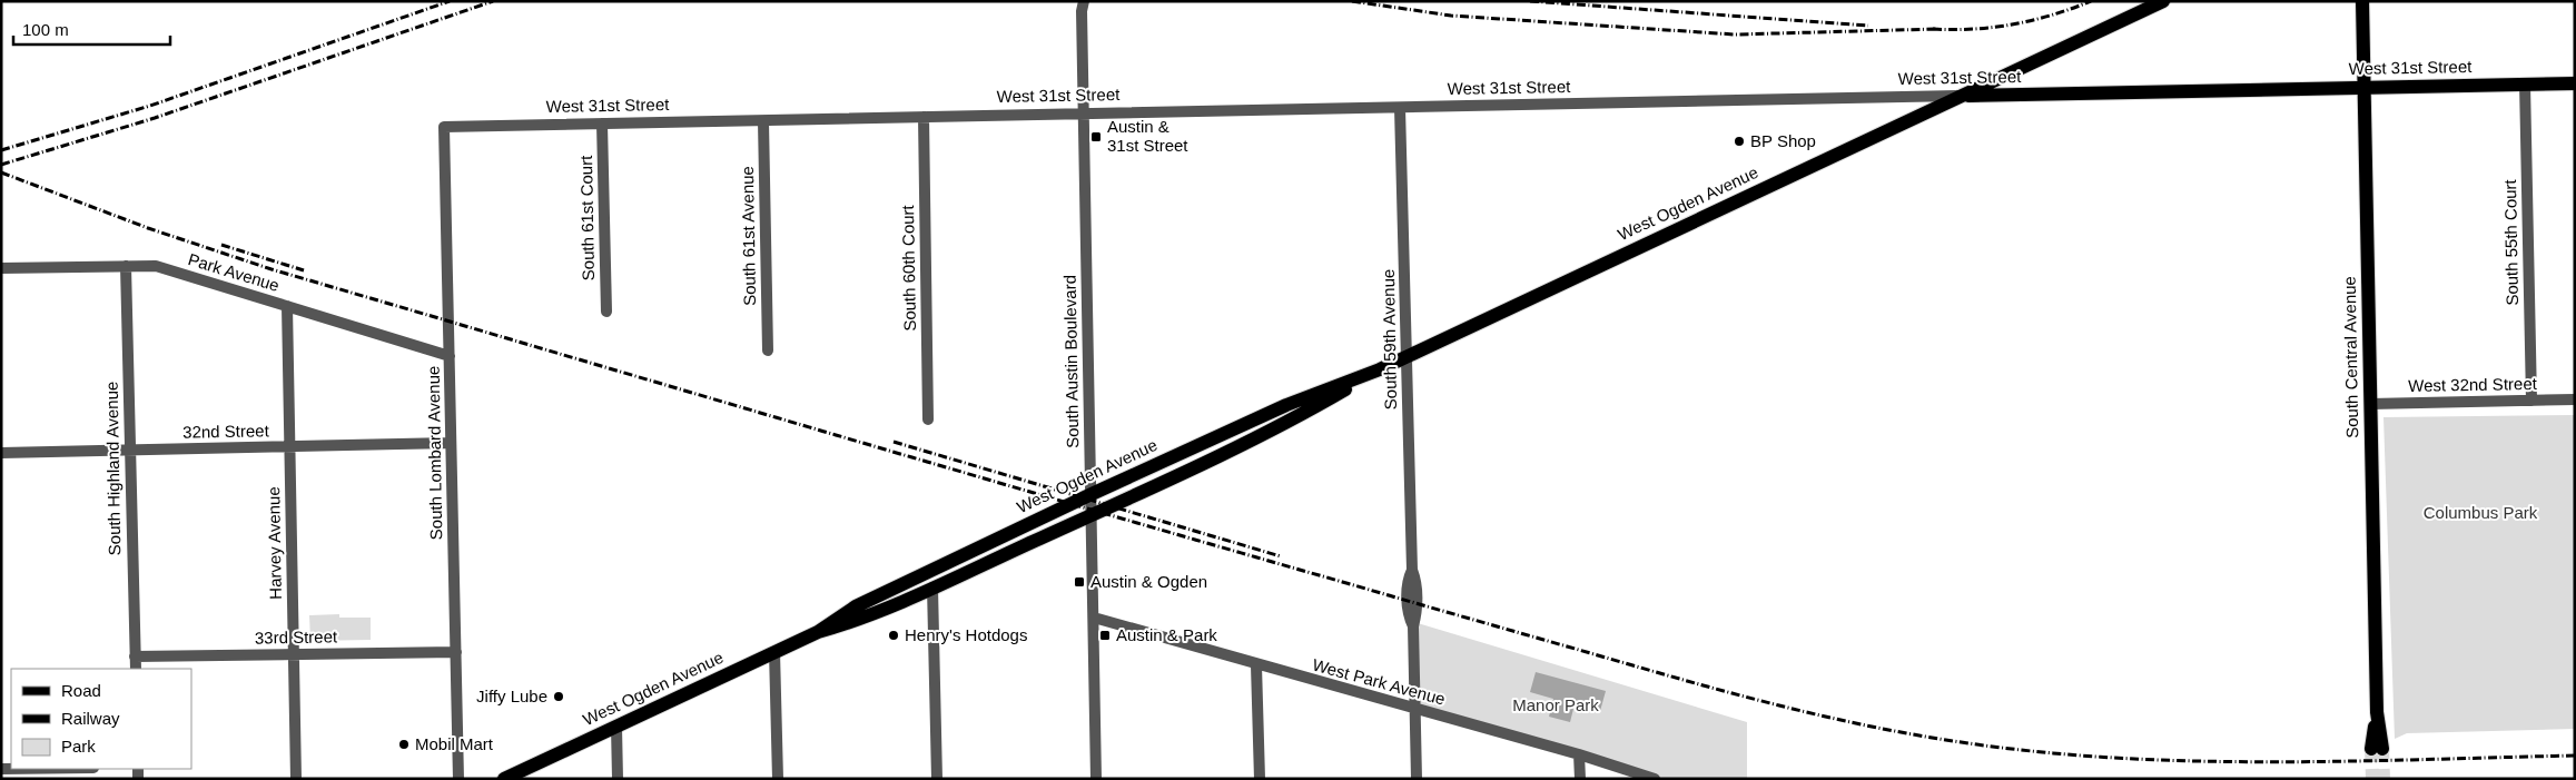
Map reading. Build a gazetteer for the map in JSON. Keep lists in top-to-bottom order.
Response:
{
  "streets": {
    "main road": ["West 31st Street", "West Ogden Avenue", "South Central Avenue"],
    "street": [
      "South 61st Court",
      "South 61st Avenue",
      "South 55th Court",
      "South 60th Court",
      "Park Avenue",
      "South 59th Avenue",
      "South Austin Boulevard",
      "West 32nd Street",
      "32nd Street",
      "South Lombard Avenue",
      "South Highland Avenue",
      "Harvey Avenue",
      "33rd Street",
      "West Park Avenue"
    ]
  },
  "crossings": [
    ["West 31st Street", "West Ogden Avenue"],
    ["West 31st Street", "South 61st Court"],
    ["West 31st Street", "South 61st Avenue"],
    ["West 31st Street", "South 55th Court"],
    ["West 31st Street", "South 60th Court"],
    ["West 31st Street", "South 59th Avenue"],
    ["West 31st Street", "South Central Avenue"],
    ["West 31st Street", "South Austin Boulevard"],
    ["West 31st Street", "South Lombard Avenue"],
    ["West Ogden Avenue", "South 59th Avenue"],
    ["West Ogden Avenue", "South Austin Boulevard"],
    ["South 55th Court", "West 32nd Street"],
    ["Park Avenue", "South Lombard Avenue"],
    ["Park Avenue", "South Highland Avenue"],
    ["Park Avenue", "Harvey Avenue"],
    ["South 59th Avenue", "West Park Avenue"],
    ["South Central Avenue", "West 32nd Street"],
    ["South Austin Boulevard", "West Park Avenue"],
    ["32nd Street", "South Lombard Avenue"],
    ["32nd Street", "South Highland Avenue"],
    ["32nd Street", "Harvey Avenue"],
    ["South Lombard Avenue", "33rd Street"],
    ["South Highland Avenue", "33rd Street"],
    ["Harvey Avenue", "33rd Street"]
  ],
  "parks": ["Columbus Park", "Manor Park"],
  "places": {
    "transit": ["Austin & 31st Street", "Austin & Ogden", "Austin & Park"],
    "other": [
      "BP Shop",
      "Henry's Hotdogs",
      "Jiffy Lube",
      "Mobil Mart"
    ]
  },
  "legend": ["Road", "Railway", "Park"],
  "scale_bar": "100 m"
}
